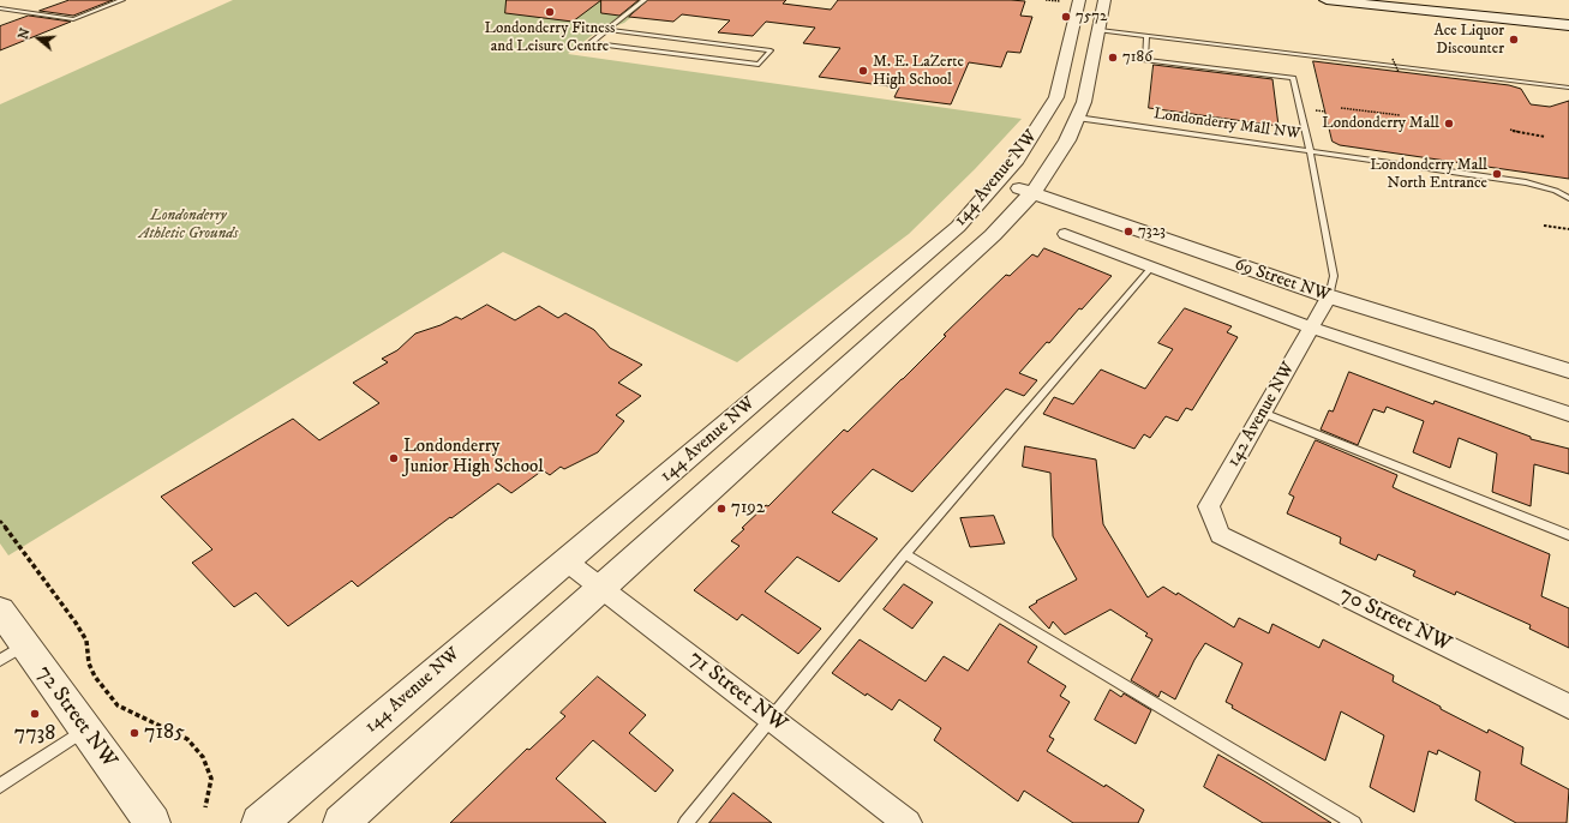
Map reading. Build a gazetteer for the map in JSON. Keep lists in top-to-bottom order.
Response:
{
  "streets": {
    "street": [
      "144 Avenue NW",
      "69 Street NW",
      "142 Avenue NW",
      "70 Street NW",
      "71 Street NW",
      "72 Street NW"
    ],
    "lane": ["Londonderry Mall NW"]
  },
  "crossings": [
    ["Londonderry Mall NW", "144 Avenue NW"],
    ["144 Avenue NW", "69 Street NW"],
    ["144 Avenue NW", "71 Street NW"],
    ["69 Street NW", "142 Avenue NW"],
    ["142 Avenue NW", "70 Street NW"]
  ],
  "parks": ["Londonderry Athletic Grounds"],
  "places": [
    "Londonderry Fitness and Leisure Centre",
    "7572",
    "Ace Liquor Discounter",
    "7186",
    "M. E. LaZerte High School",
    "Londonderry Mall",
    "Londonderry Mall North Entrance",
    "7323",
    "Londonderry Junior High School",
    "7192",
    "7738",
    "7185"
  ],
  "north": "left"
}
